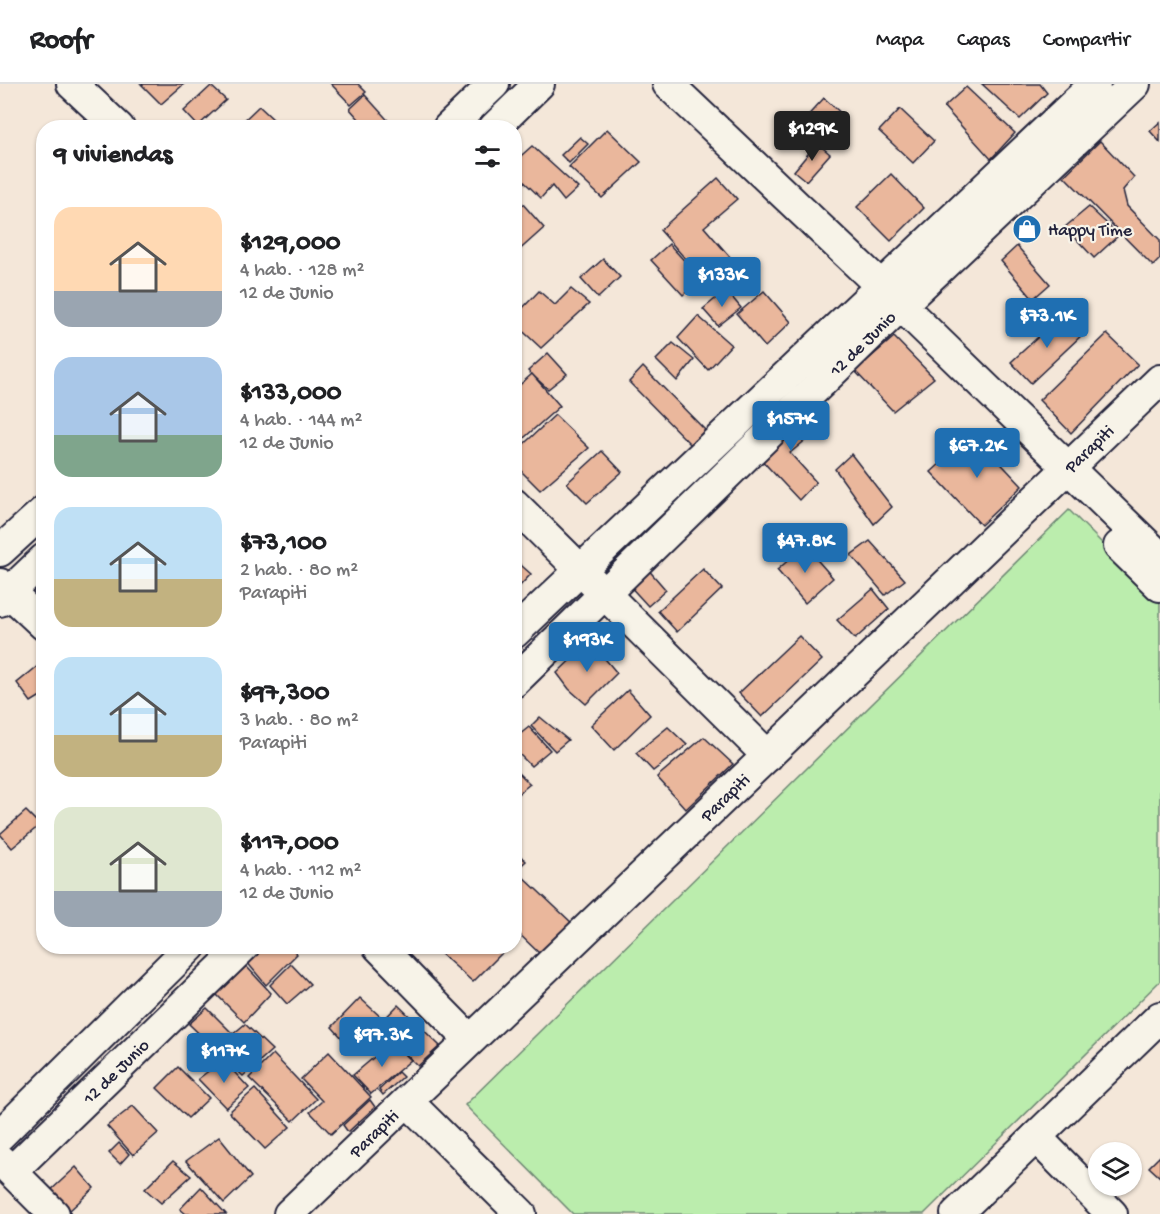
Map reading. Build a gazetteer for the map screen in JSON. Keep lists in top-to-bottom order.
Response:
{
  "streets": {
    "street": ["12 de Junio", "Parapiti"]
  },
  "places": {
    "shop": ["Happy Time"]
  },
  "page": {
    "header": "Roofr",
    "nav": ["Mapa", "Capas", "Compartir"],
    "price": [
      "$129K",
      "$133K",
      "$73.1K",
      "$157K",
      "$67.2K",
      "$47.8K",
      "$193K",
      "$97.3K",
      "$117K"
    ],
    "heading": "9 viviendas",
    "list": [
      {
        "name": "$129,000",
        "note": "4 hab. · 128 m² · 12 de Junio"
      },
      {
        "name": "$133,000",
        "note": "4 hab. · 144 m² · 12 de Junio"
      },
      {
        "name": "$73,100",
        "note": "2 hab. · 80 m² · Parapiti"
      },
      {
        "name": "$97,300",
        "note": "3 hab. · 80 m² · Parapiti"
      },
      {
        "name": "$117,000",
        "note": "4 hab. · 112 m² · 12 de Junio"
      }
    ]
  }
}
